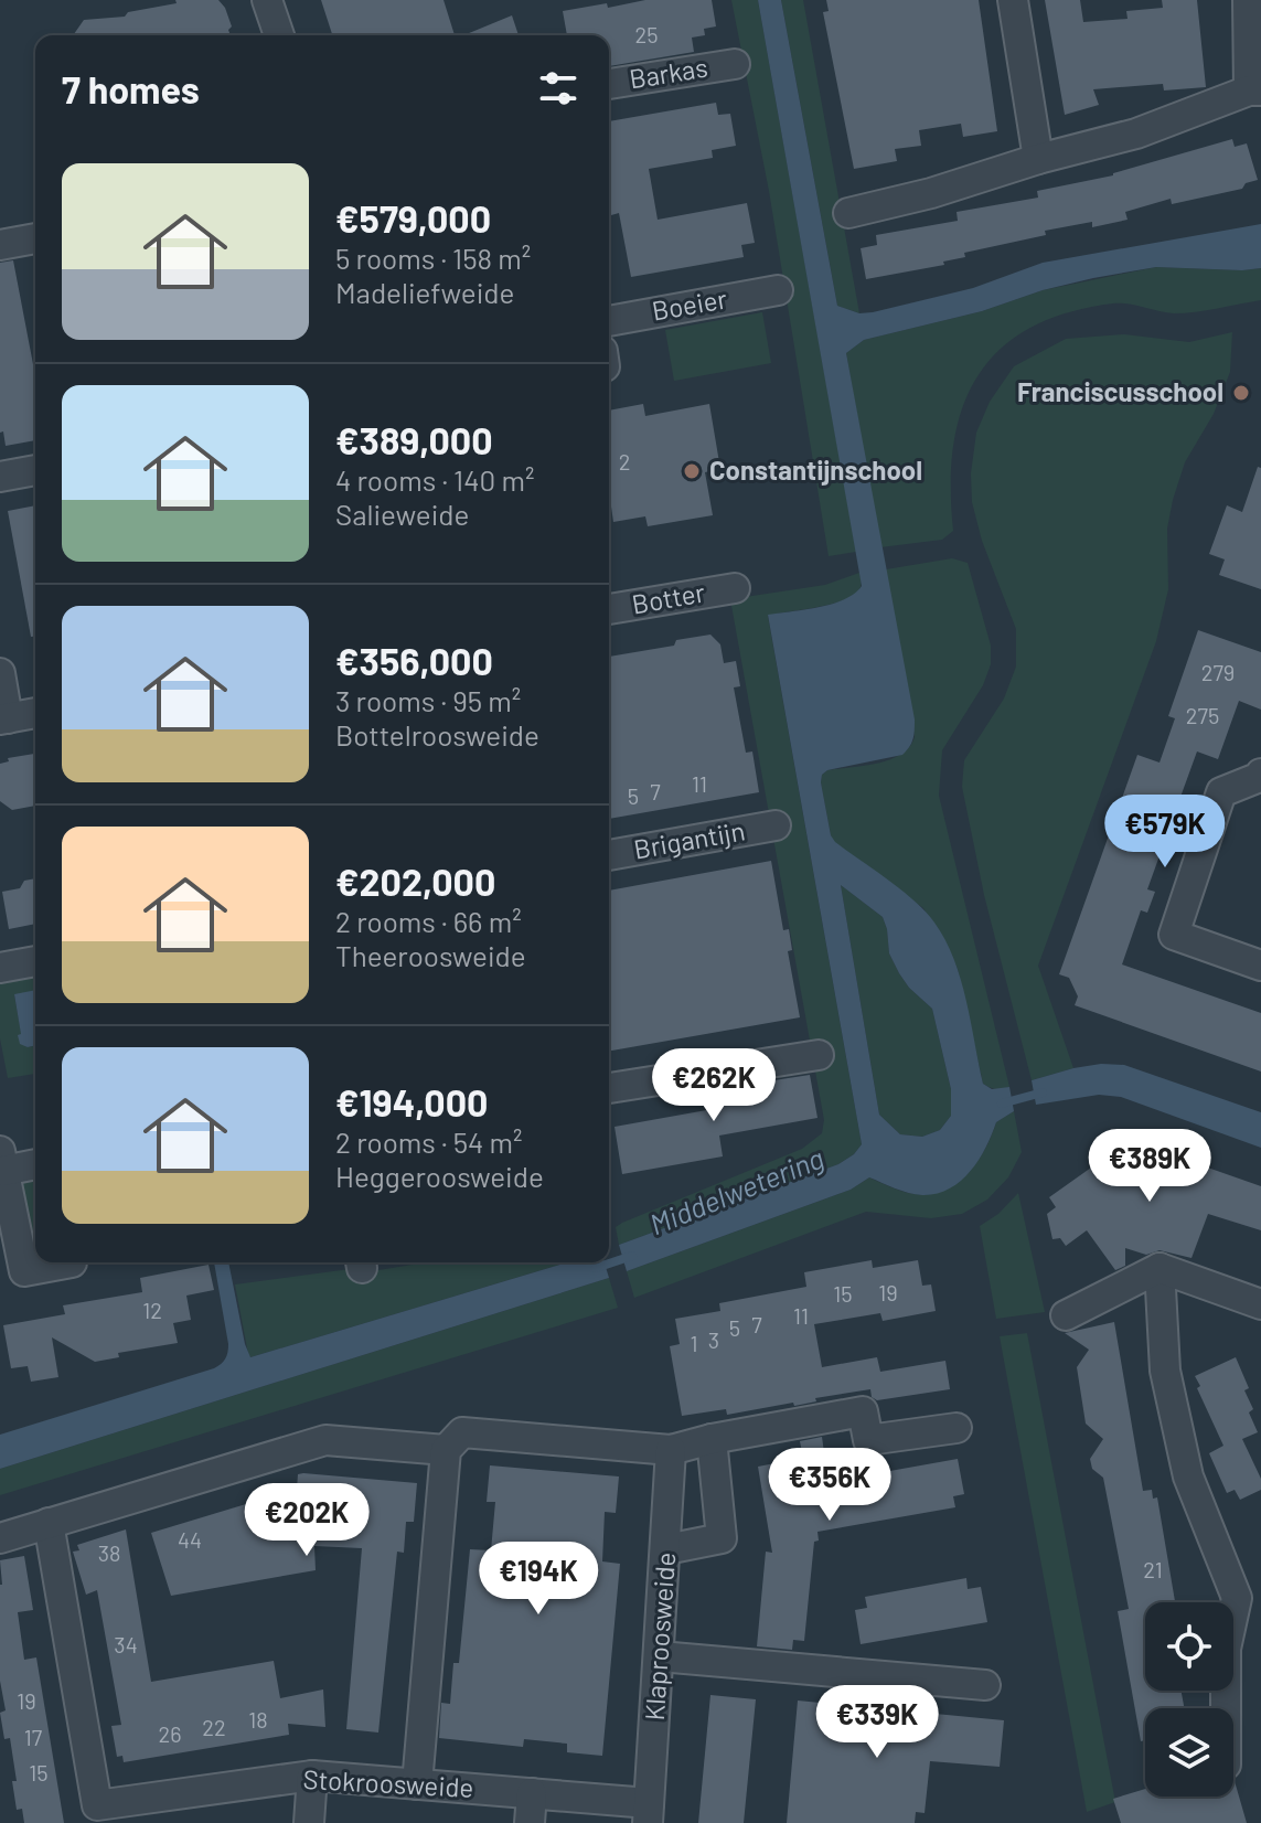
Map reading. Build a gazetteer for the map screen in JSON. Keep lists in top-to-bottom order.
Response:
{
  "streets": {
    "street": [
      "Barkas",
      "Boeier",
      "Botter",
      "Brigantijn",
      "Klaproosweide",
      "Stokroosweide"
    ]
  },
  "crossings": [
    ["Klaproosweide", "Stokroosweide"]
  ],
  "water": ["Middelwetering"],
  "places": ["Franciscusschool", "Constantijnschool"],
  "house_numbers": [
    "25",
    "2",
    "279",
    "275",
    "11",
    "7",
    "5",
    "19",
    "15",
    "12",
    "11",
    "7",
    "5",
    "3",
    "1",
    "44",
    "38",
    "21",
    "34",
    "19",
    "18",
    "22",
    "26",
    "17",
    "15"
  ],
  "page": {
    "heading": "7 homes",
    "list": [
      {
        "name": "€579,000",
        "note": "5 rooms · 158 m² · Madeliefweide"
      },
      {
        "name": "€389,000",
        "note": "4 rooms · 140 m² · Salieweide"
      },
      {
        "name": "€356,000",
        "note": "3 rooms · 95 m² · Bottelroosweide"
      },
      {
        "name": "€202,000",
        "note": "2 rooms · 66 m² · Theeroosweide"
      },
      {
        "name": "€194,000",
        "note": "2 rooms · 54 m² · Heggeroosweide"
      }
    ],
    "price": [
      "€579K",
      "€262K",
      "€389K",
      "€356K",
      "€202K",
      "€194K",
      "€339K"
    ]
  }
}
